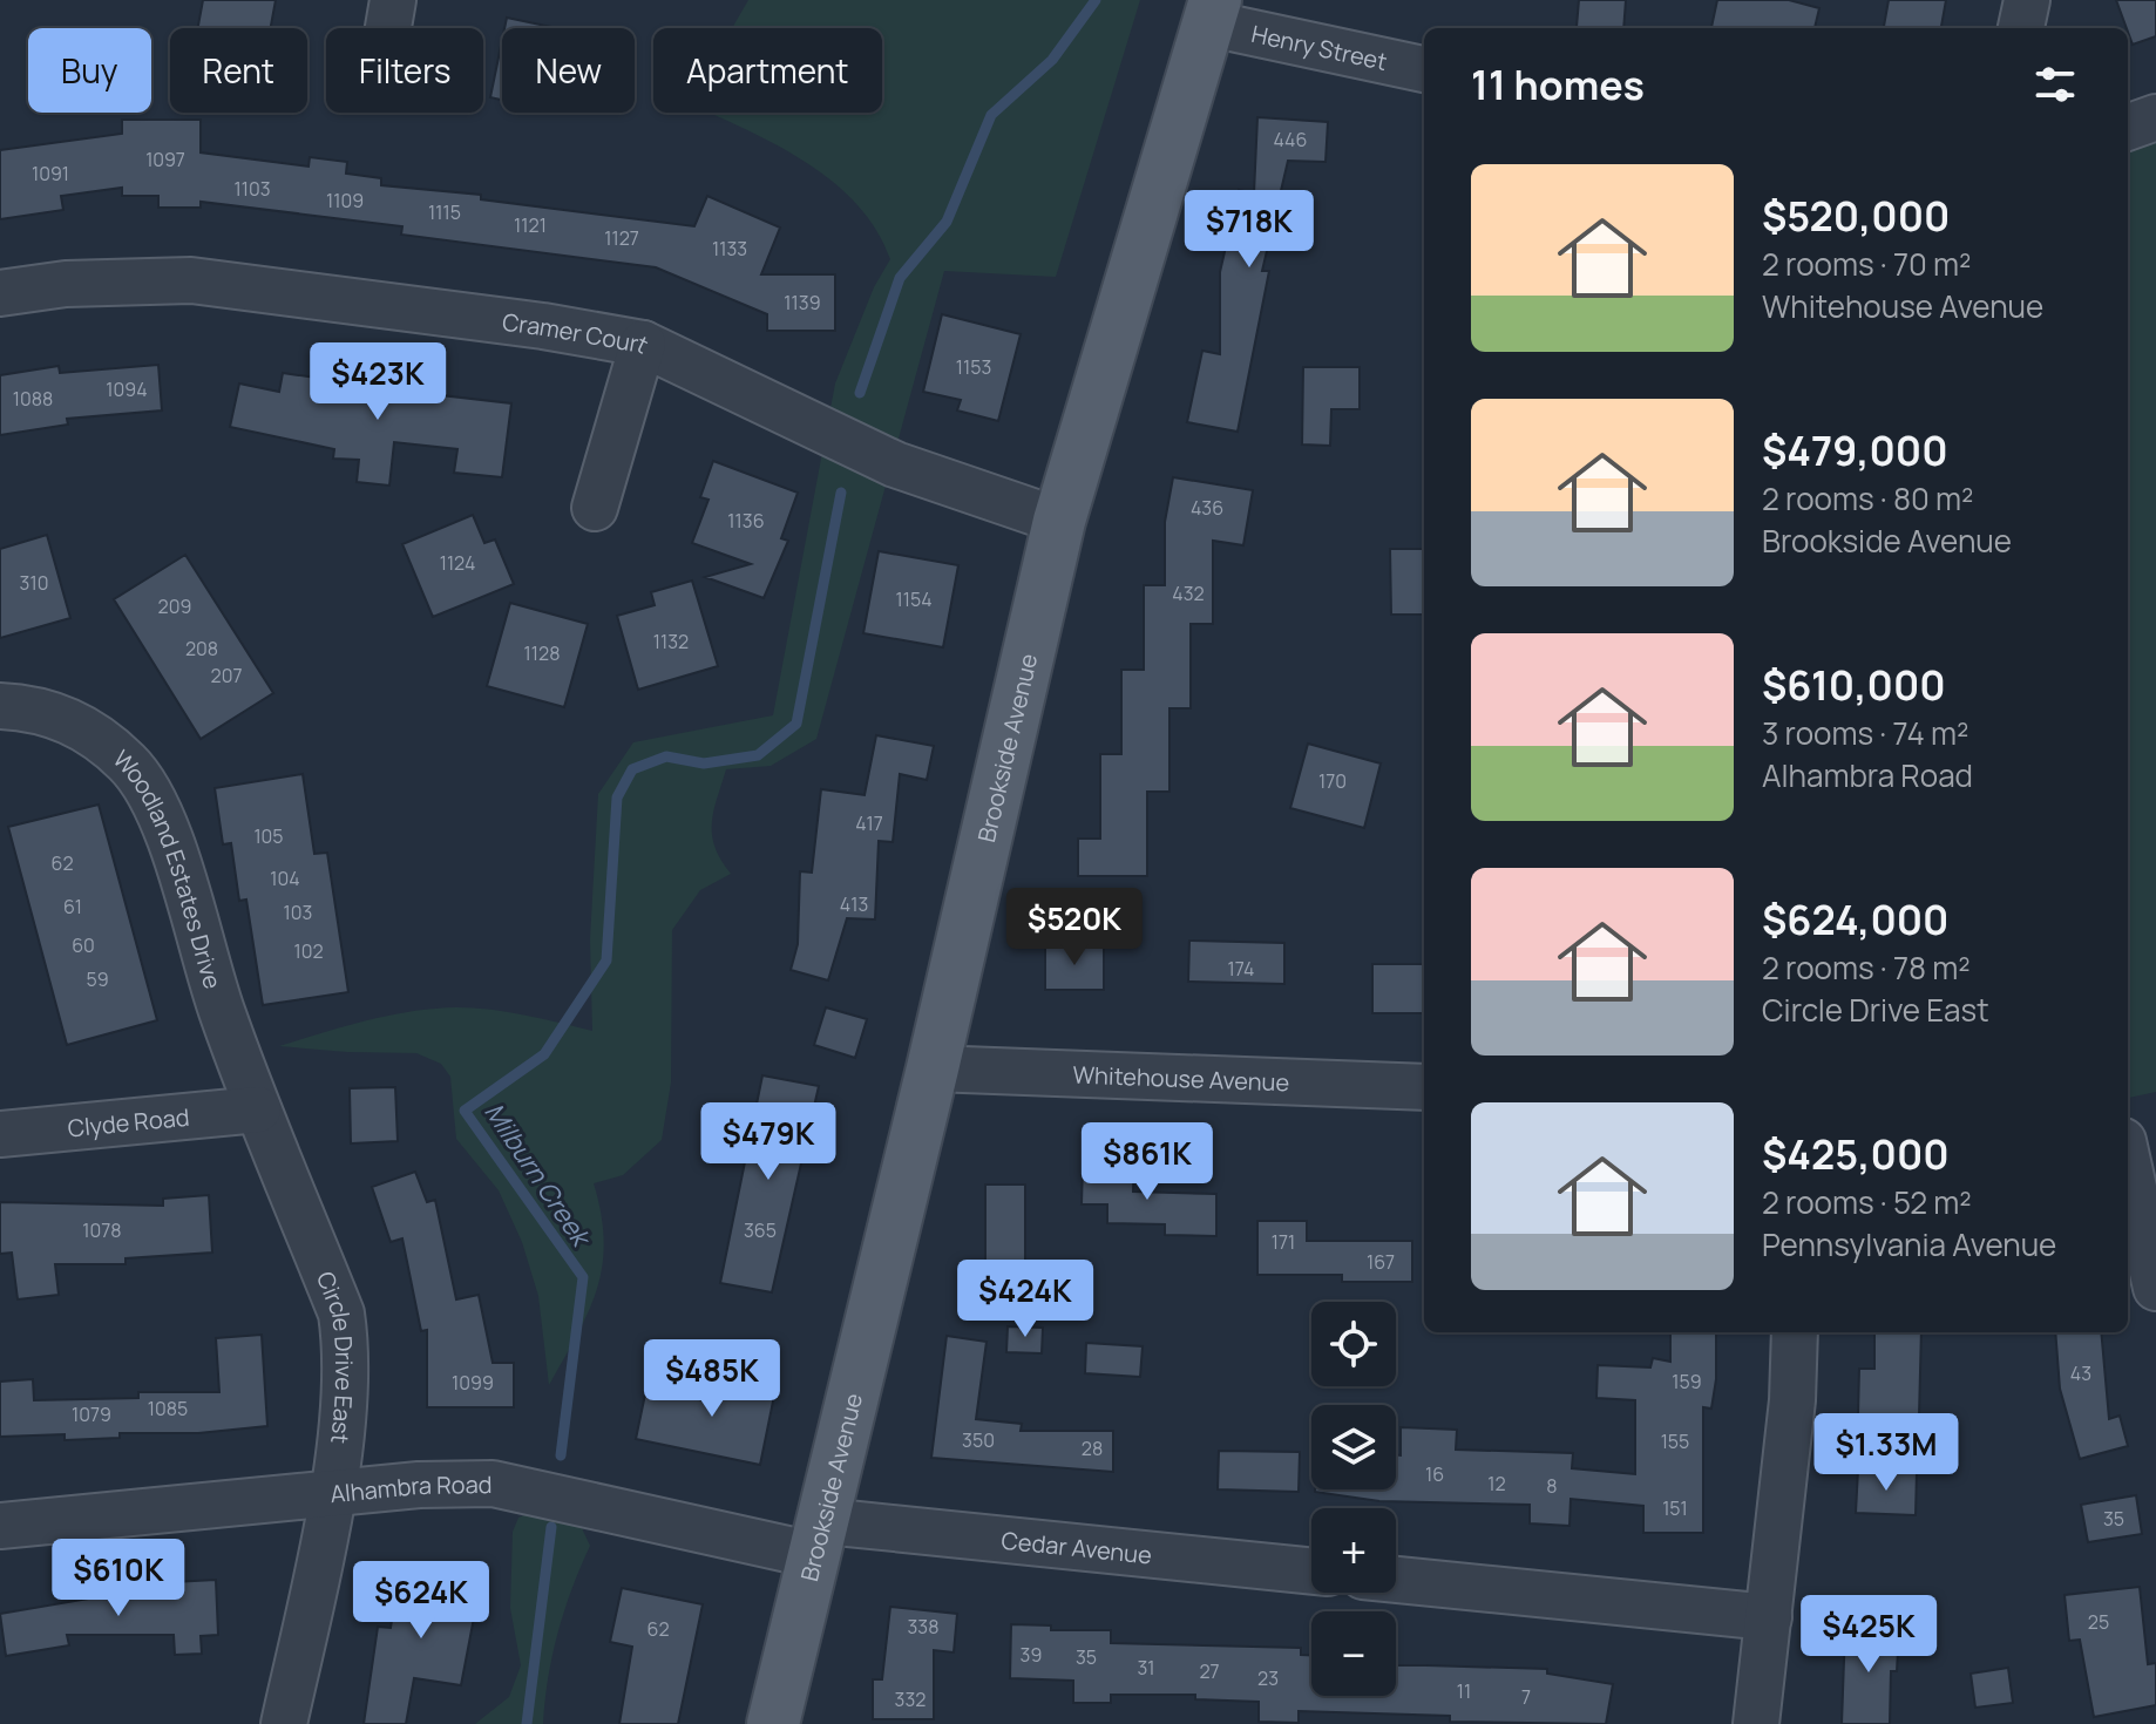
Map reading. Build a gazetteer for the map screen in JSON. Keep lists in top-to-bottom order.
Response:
{
  "streets": {
    "main road": ["Brookside Avenue"],
    "street": [
      "Henry Street",
      "Cramer Court",
      "Woodland Estates Drive",
      "Whitehouse Avenue",
      "Clyde Road",
      "Circle Drive East",
      "Alhambra Road",
      "Cedar Avenue"
    ]
  },
  "crossings": [
    ["Henry Street", "Brookside Avenue"],
    ["Cramer Court", "Brookside Avenue"],
    ["Brookside Avenue", "Whitehouse Avenue"],
    ["Brookside Avenue", "Alhambra Road"],
    ["Brookside Avenue", "Cedar Avenue"],
    ["Woodland Estates Drive", "Clyde Road"],
    ["Woodland Estates Drive", "Circle Drive East"],
    ["Clyde Road", "Circle Drive East"],
    ["Circle Drive East", "Alhambra Road"],
    ["Alhambra Road", "Cedar Avenue"]
  ],
  "water": ["Milburn Creek"],
  "house_numbers": [
    "446",
    "1097",
    "1091",
    "1103",
    "1109",
    "1115",
    "1121",
    "1127",
    "1133",
    "1139",
    "1153",
    "1094",
    "1088",
    "436",
    "1136",
    "1124",
    "310",
    "432",
    "1154",
    "209",
    "1132",
    "208",
    "1128",
    "207",
    "170",
    "417",
    "105",
    "62",
    "104",
    "413",
    "61",
    "103",
    "60",
    "102",
    "174",
    "59",
    "1078",
    "365",
    "171",
    "167",
    "43",
    "159",
    "1099",
    "1085",
    "1079",
    "350",
    "155",
    "28",
    "16",
    "12",
    "8",
    "151",
    "35",
    "25",
    "338",
    "62",
    "39",
    "35",
    "31",
    "27",
    "23",
    "11",
    "7",
    "332"
  ],
  "page": {
    "chip": [
      "Buy",
      "Rent",
      "Filters",
      "New",
      "Apartment"
    ],
    "heading": "11 homes",
    "list": [
      {
        "name": "$520,000",
        "note": "2 rooms · 70 m² · Whitehouse Avenue"
      },
      {
        "name": "$479,000",
        "note": "2 rooms · 80 m² · Brookside Avenue"
      },
      {
        "name": "$610,000",
        "note": "3 rooms · 74 m² · Alhambra Road"
      },
      {
        "name": "$624,000",
        "note": "2 rooms · 78 m² · Circle Drive East"
      },
      {
        "name": "$425,000",
        "note": "2 rooms · 52 m² · Pennsylvania Avenue"
      }
    ],
    "price": [
      "$718K",
      "$423K",
      "$520K",
      "$479K",
      "$861K",
      "$424K",
      "$485K",
      "$1.33M",
      "$610K",
      "$624K",
      "$425K"
    ],
    "map_buttons": ["+", "−"]
  }
}
